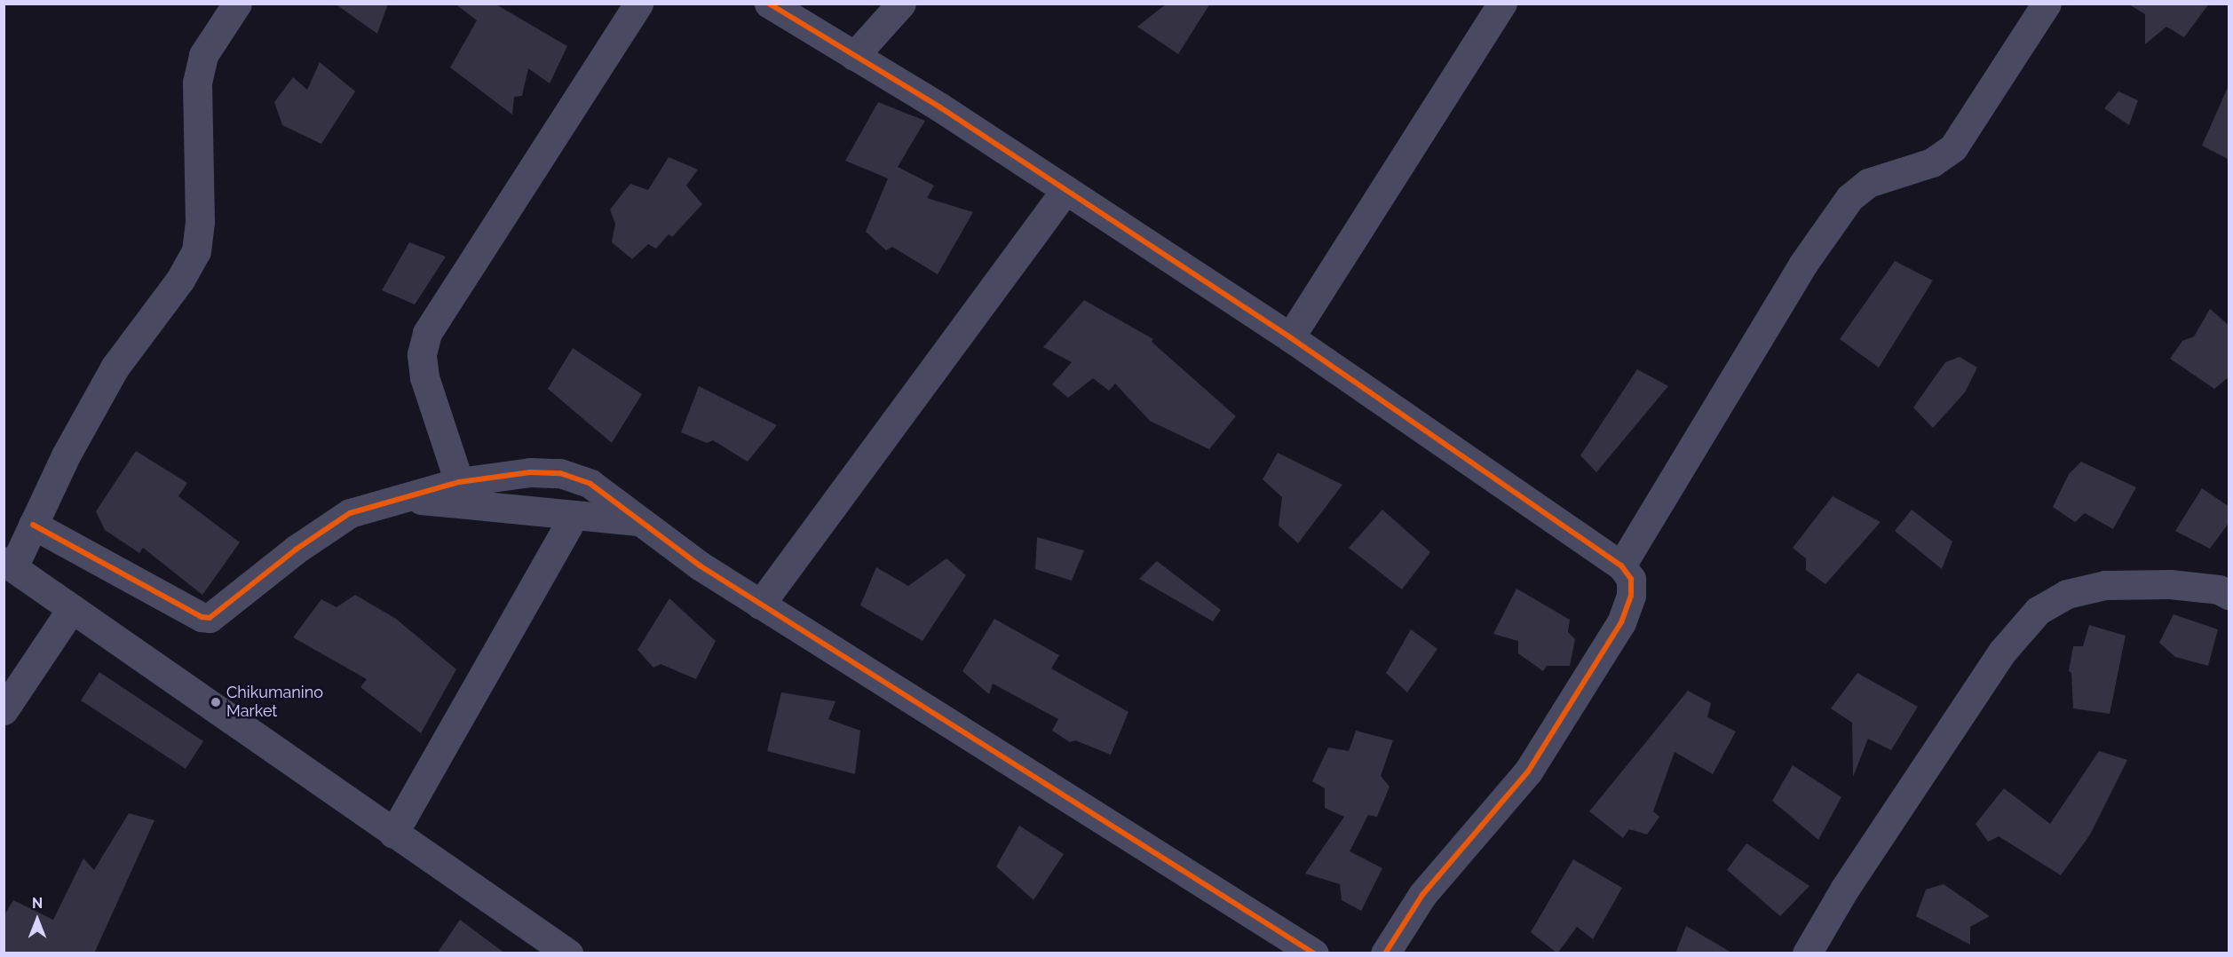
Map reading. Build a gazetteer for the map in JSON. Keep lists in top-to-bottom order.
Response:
{
  "places": ["Chikumanino Market"],
  "north": "top"
}
